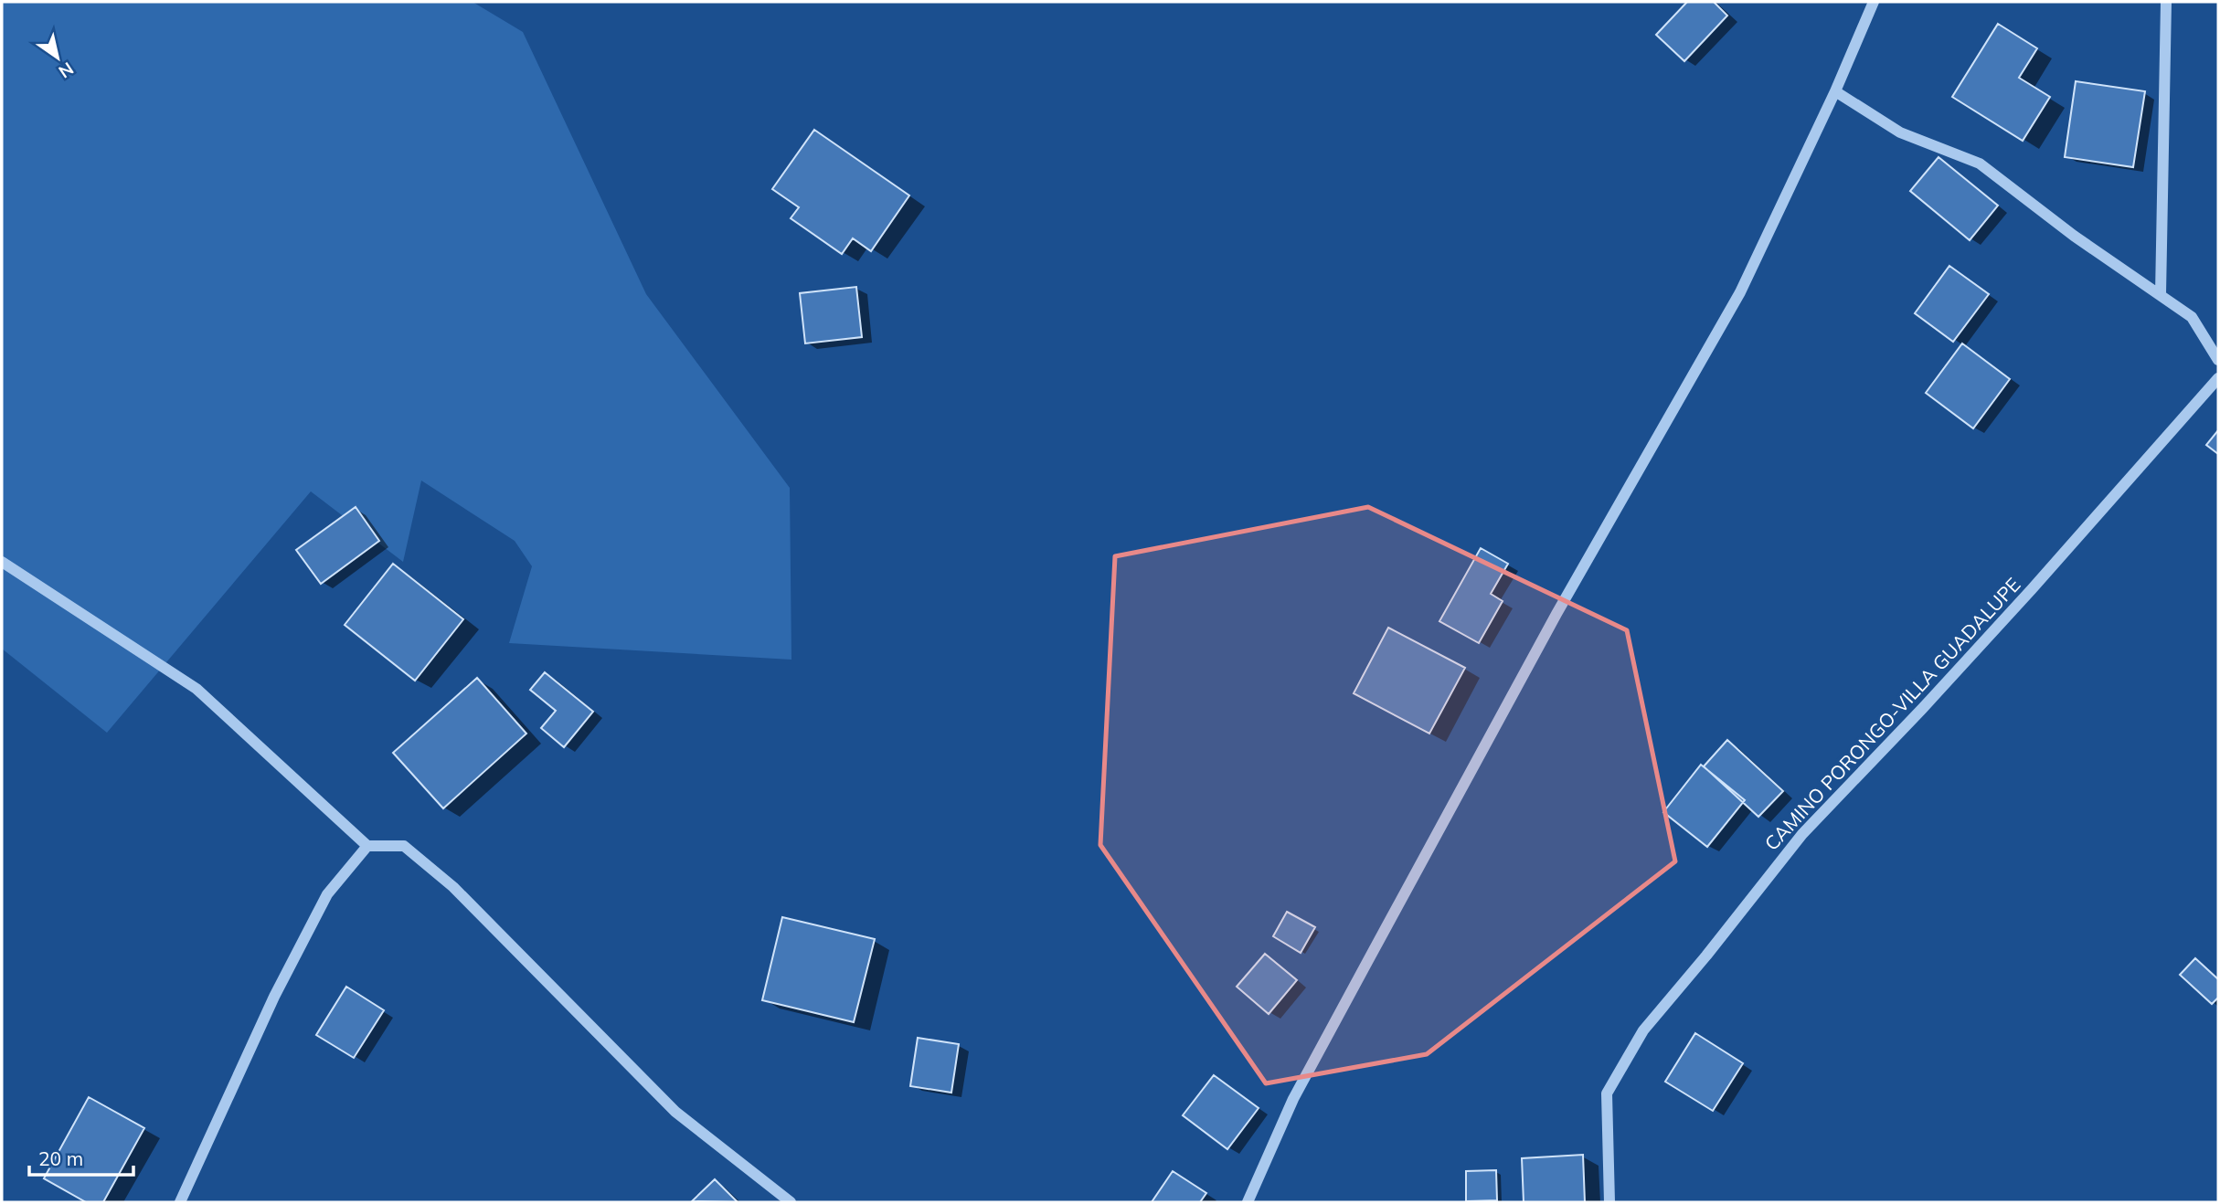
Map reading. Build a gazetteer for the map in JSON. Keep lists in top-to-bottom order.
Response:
{
  "streets": {
    "street": ["CAMINO PORONGO-VILLA GUADALUPE"]
  },
  "scale_bar": "20 m",
  "north": "bottom right"
}
